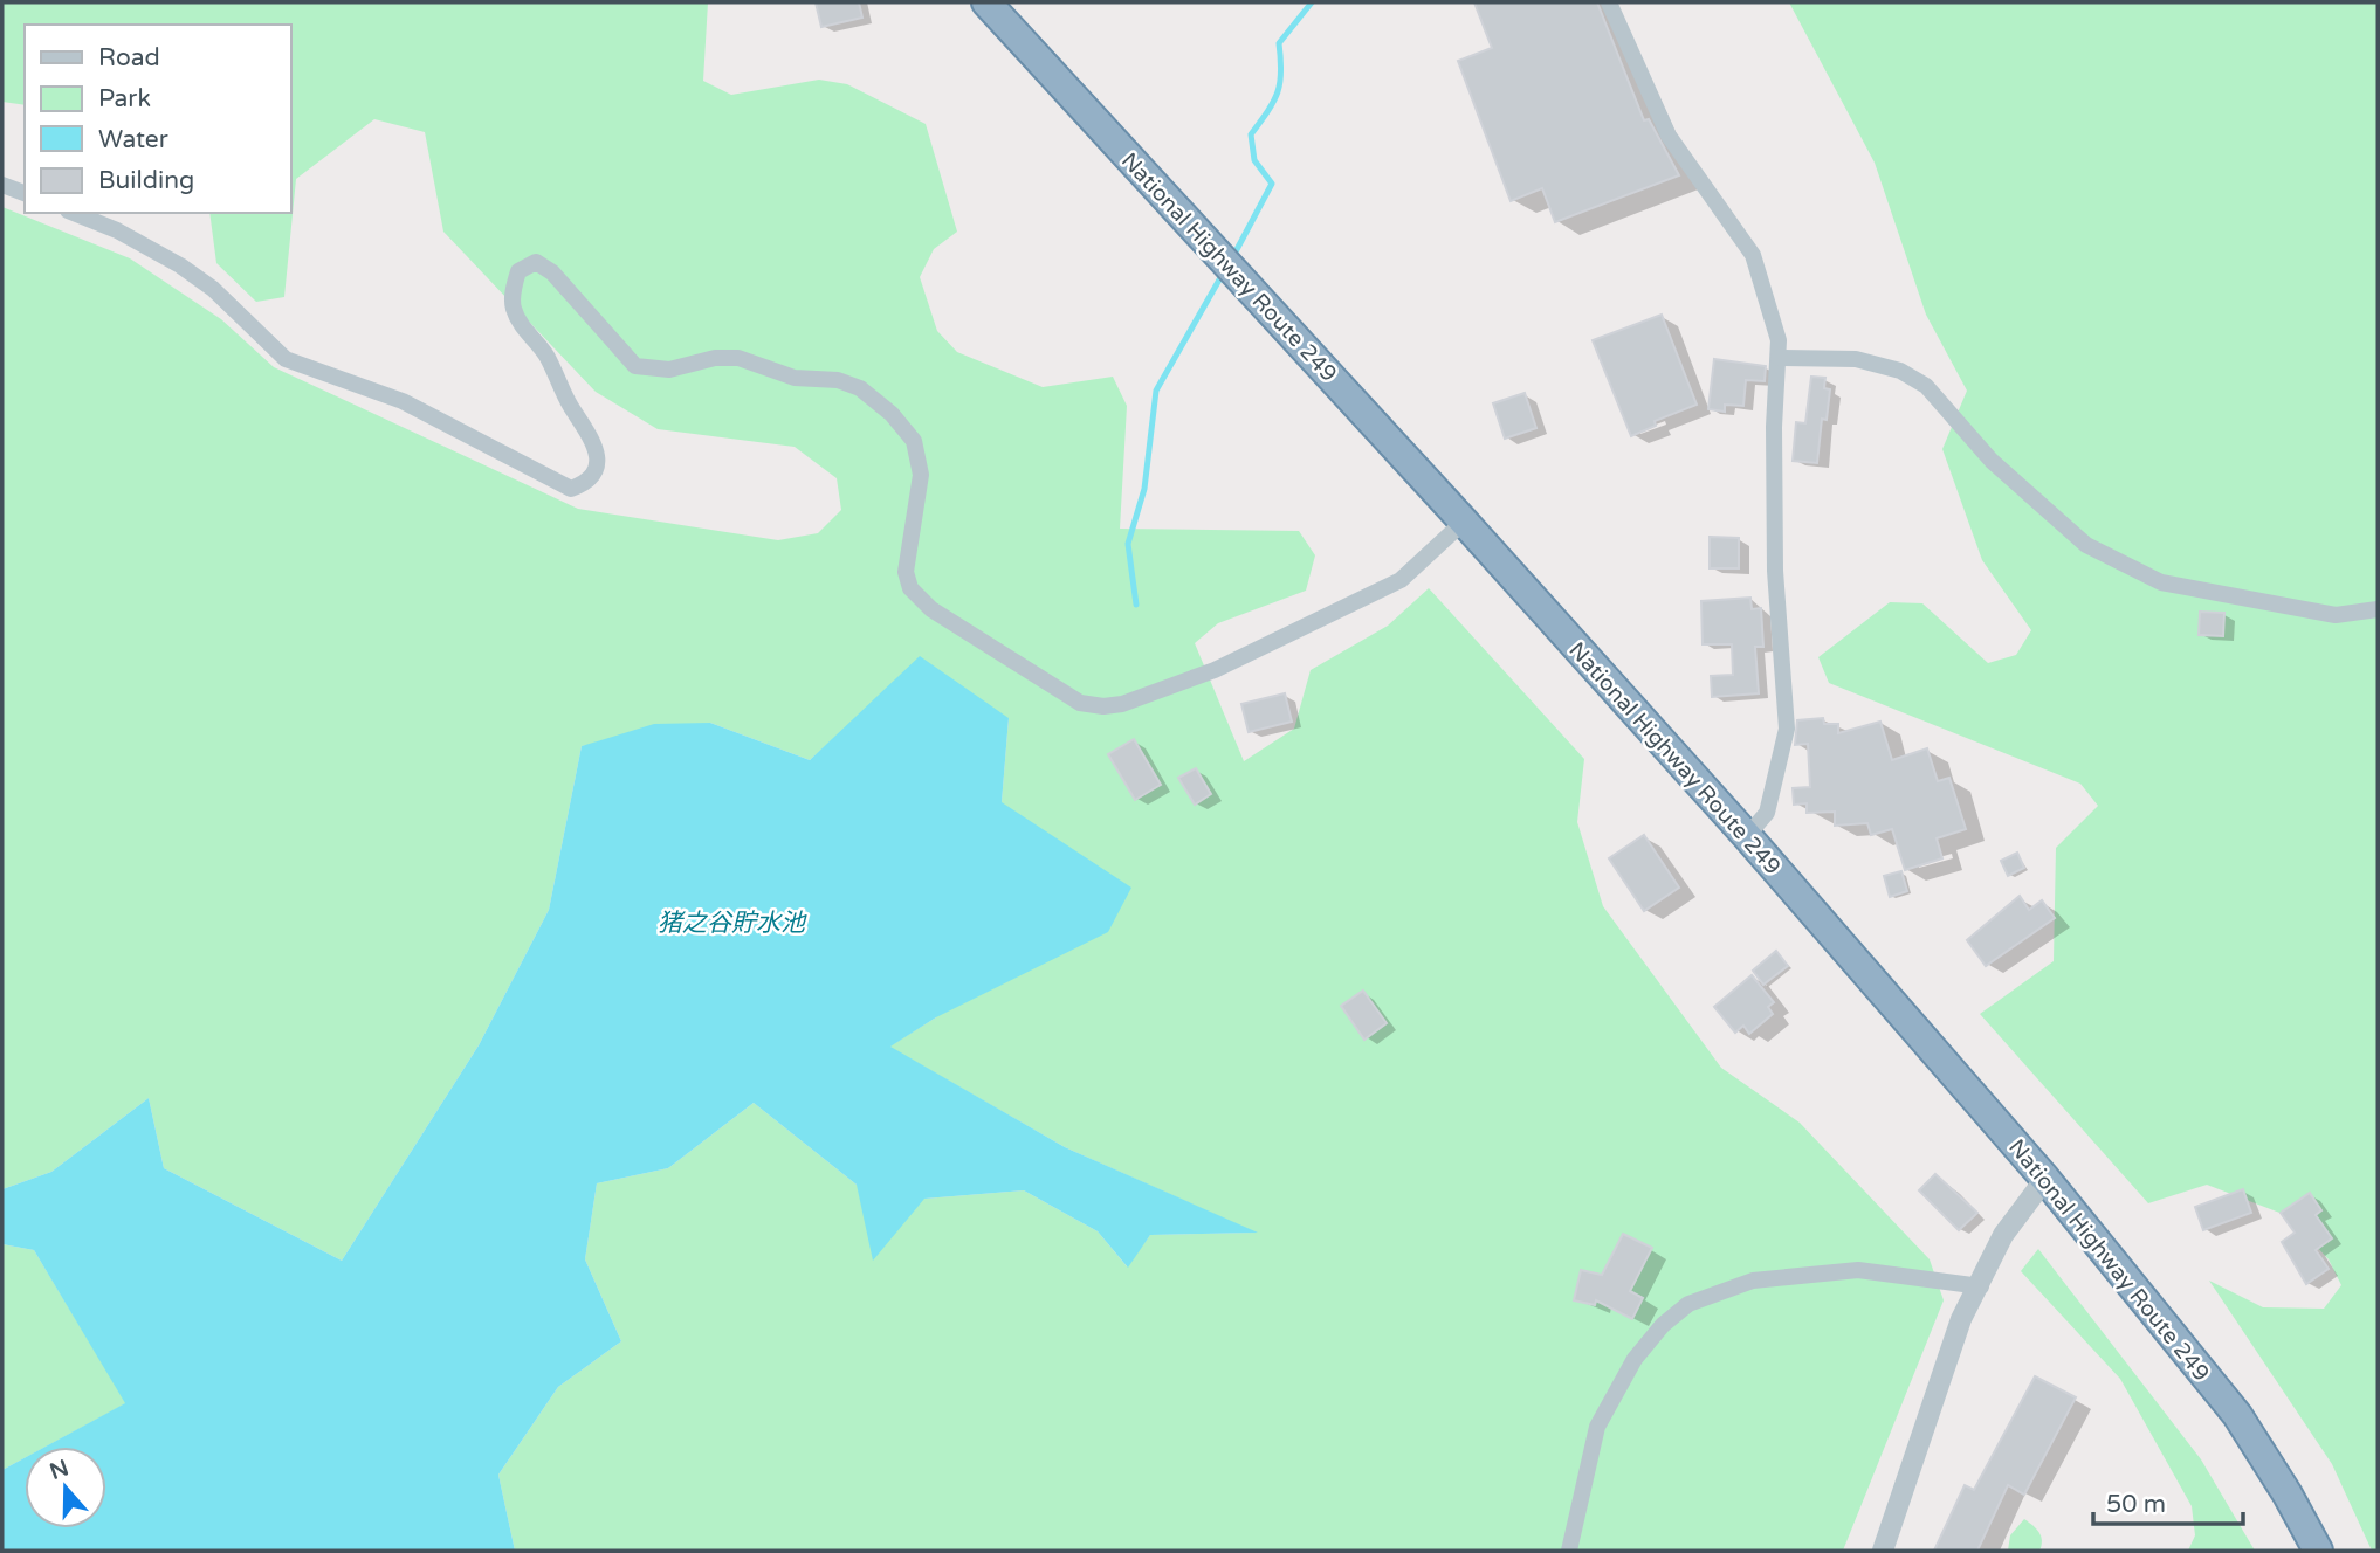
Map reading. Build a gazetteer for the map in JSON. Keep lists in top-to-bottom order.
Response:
{
  "streets": {
    "highway": ["National Highway Route 249"]
  },
  "water": ["猪之谷貯水池"],
  "legend": [
    "Road",
    "Park",
    "Water",
    "Building"
  ],
  "scale_bar": "50 m",
  "north": "top"
}
